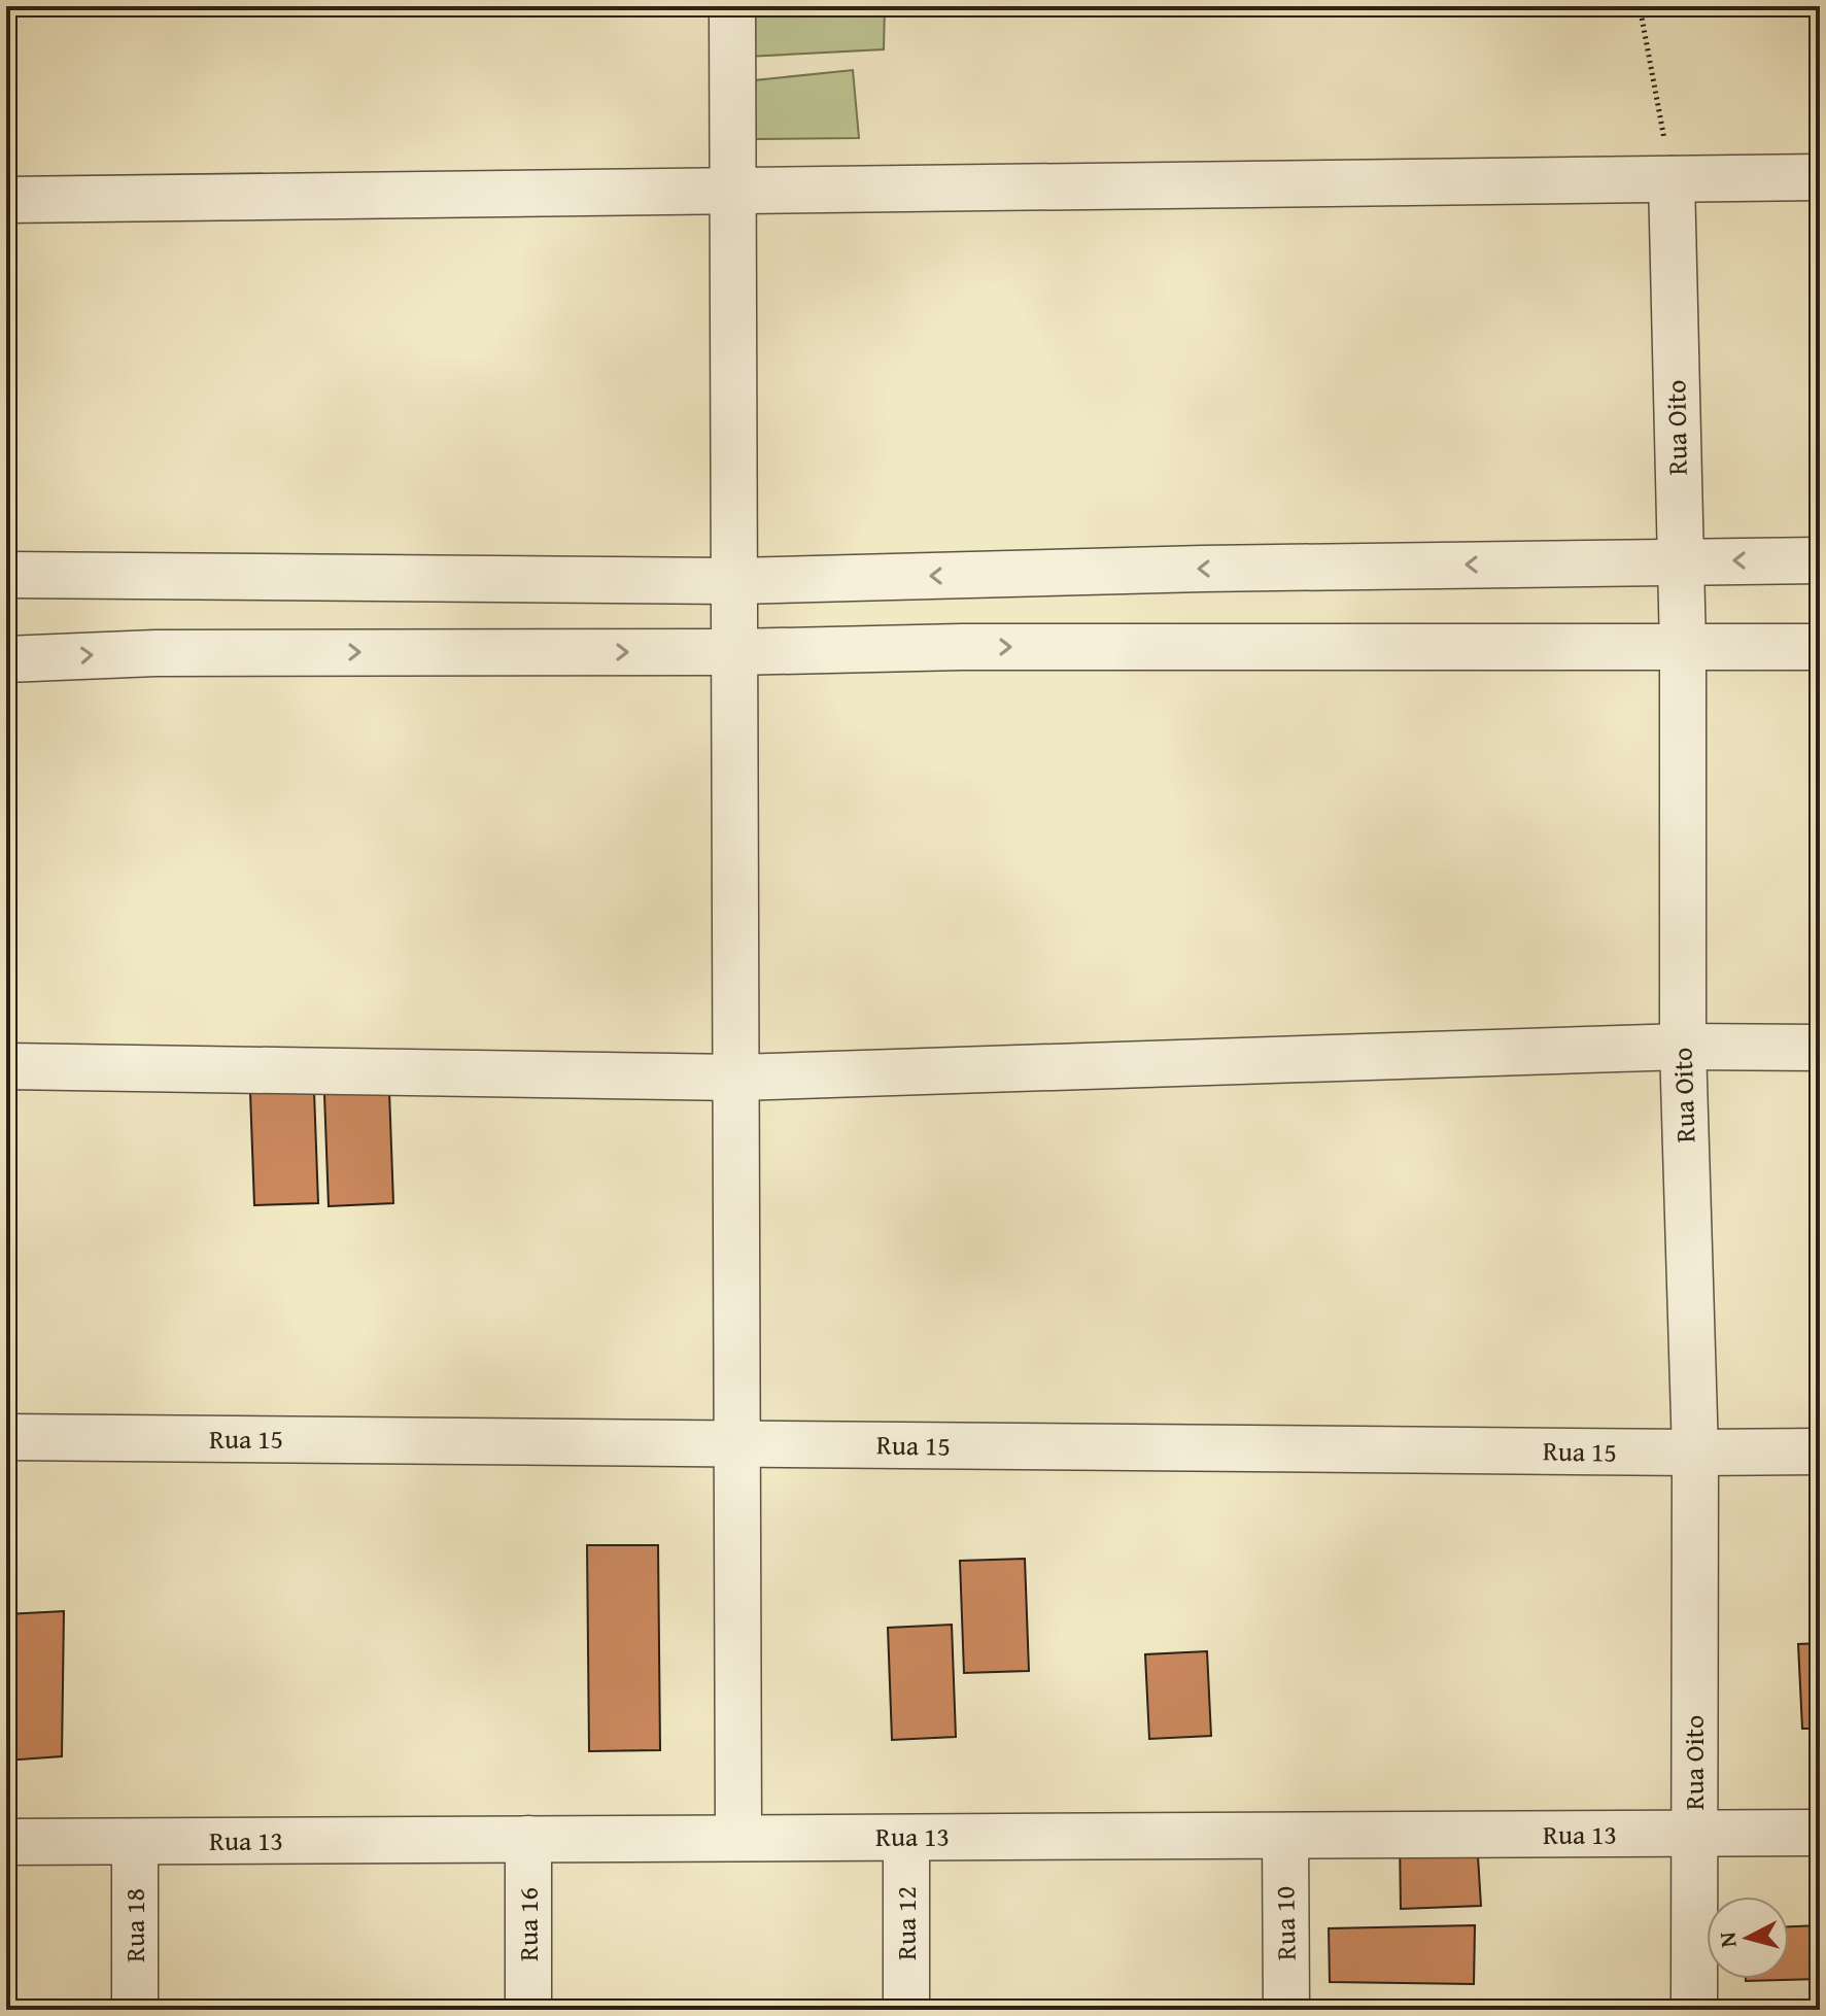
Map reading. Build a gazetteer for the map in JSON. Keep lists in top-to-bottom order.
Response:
{
  "streets": {
    "street": [
      "Rua Oito",
      "Rua 15",
      "Rua 13",
      "Rua 12",
      "Rua 10",
      "Rua 16",
      "Rua 18"
    ]
  },
  "crossings": [
    ["Rua Oito", "Rua 15"],
    ["Rua Oito", "Rua 13"],
    ["Rua 13", "Rua 12"],
    ["Rua 13", "Rua 10"],
    ["Rua 13", "Rua 16"],
    ["Rua 13", "Rua 18"]
  ],
  "north": "left"
}
